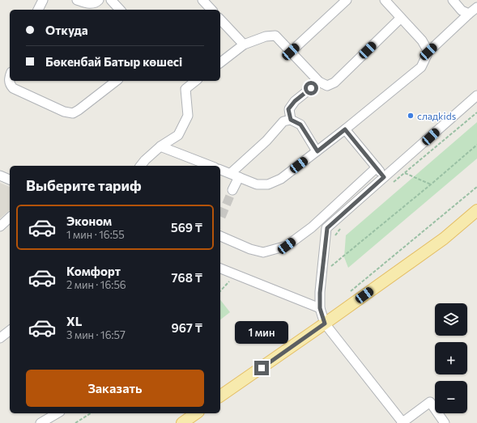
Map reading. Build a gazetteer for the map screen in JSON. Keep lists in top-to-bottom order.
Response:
{
  "places": ["сладkids"],
  "page": {
    "banner": ["Откуда", "Бөкенбай Батыр көшесі"],
    "heading": "Выберите тариф",
    "list": [
      {
        "name": "Эконом",
        "note": "1 мин · 16:55",
        "value": "569 ₸"
      },
      {
        "name": "Комфорт",
        "note": "2 мин · 16:56",
        "value": "768 ₸"
      },
      {
        "name": "XL",
        "note": "3 мин · 16:57",
        "value": "967 ₸"
      }
    ],
    "map_buttons": ["+", "−"],
    "bubble": "1 мин",
    "buttons": "Заказать"
  }
}
